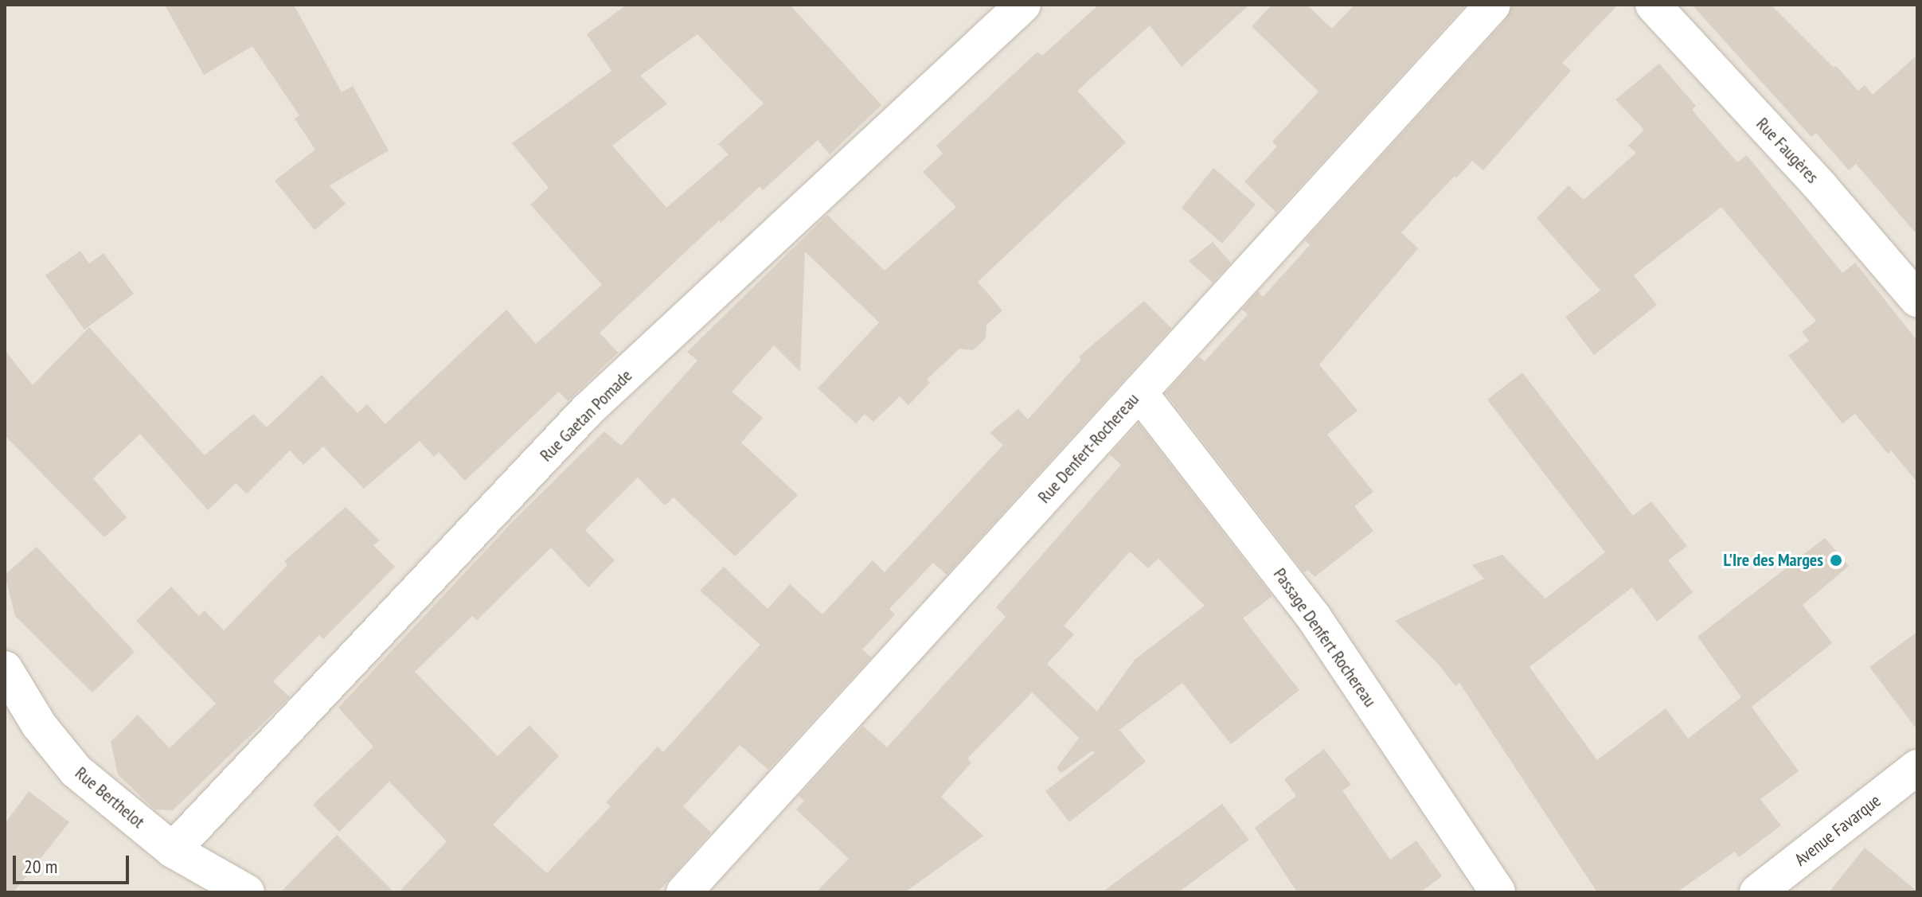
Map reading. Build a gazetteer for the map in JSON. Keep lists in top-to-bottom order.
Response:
{
  "streets": {
    "street": [
      "Rue Faugères",
      "Rue Gaetan Pomade",
      "Rue Denfert-Rochereau",
      "Passage Denfert Rochereau",
      "Rue Berthelot",
      "Avenue Favarque"
    ]
  },
  "crossings": [
    ["Rue Gaetan Pomade", "Rue Berthelot"],
    ["Rue Denfert-Rochereau", "Passage Denfert Rochereau"]
  ],
  "places": ["L'Ire des Marges"],
  "scale_bar": "20 m"
}
